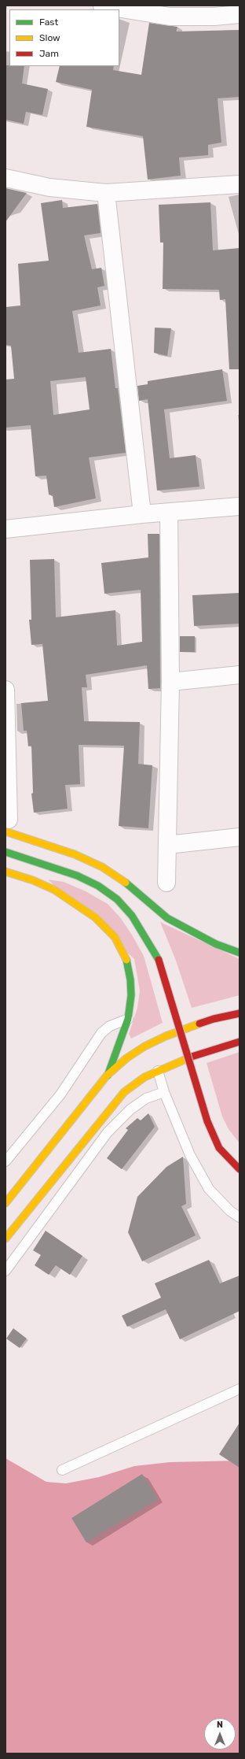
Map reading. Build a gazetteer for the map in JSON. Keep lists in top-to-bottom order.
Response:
{
  "legend": ["Fast", "Slow", "Jam"],
  "north": "top"
}
